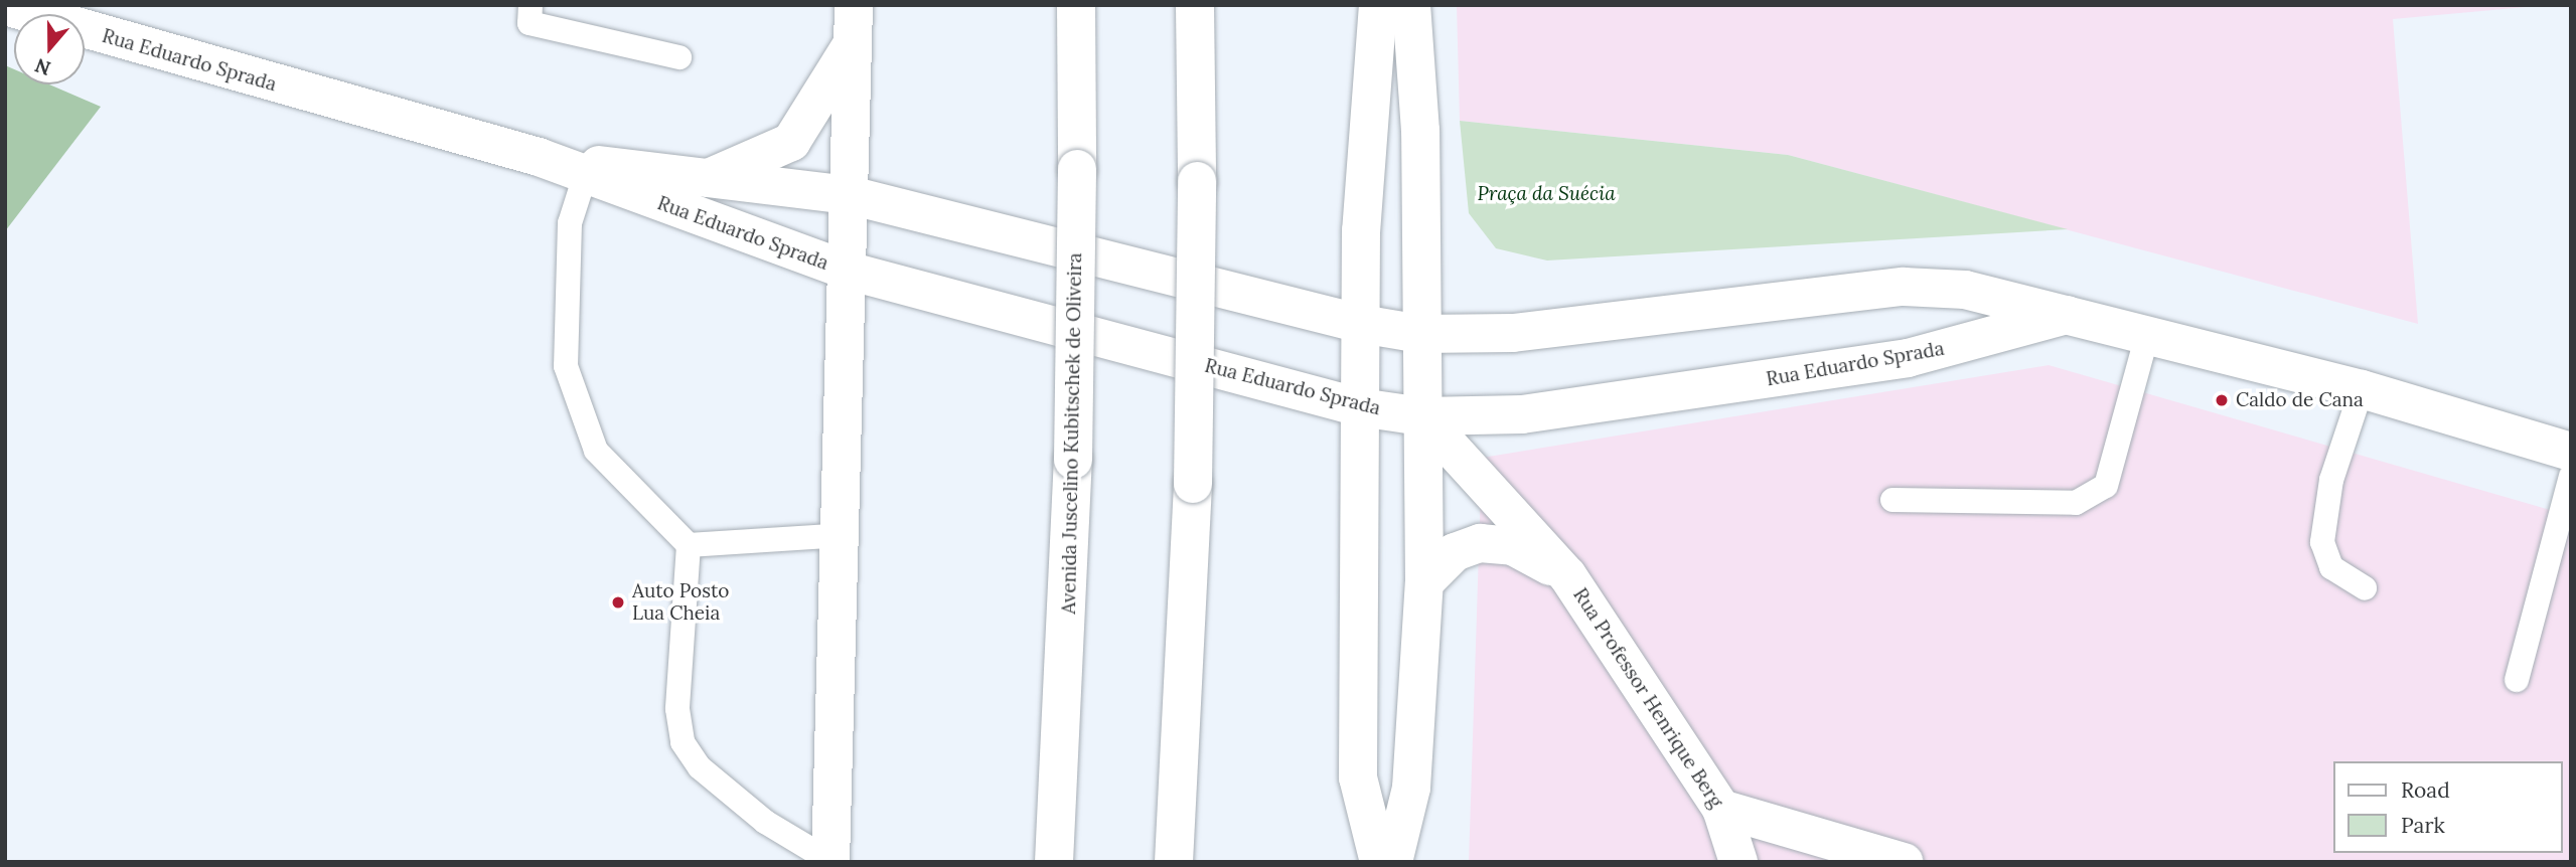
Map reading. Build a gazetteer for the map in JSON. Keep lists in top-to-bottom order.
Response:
{
  "streets": {
    "main road": ["Rua Eduardo Sprada", "Avenida Juscelino Kubitschek de Oliveira", "Rua Professor Henrique Berg"]
  },
  "crossings": [
    ["Rua Eduardo Sprada", "Rua Professor Henrique Berg"]
  ],
  "parks": ["Praça da Suécia"],
  "places": ["Caldo de Cana", "Auto Posto Lua Cheia"],
  "legend": ["Road", "Park"],
  "north": "bottom"
}
